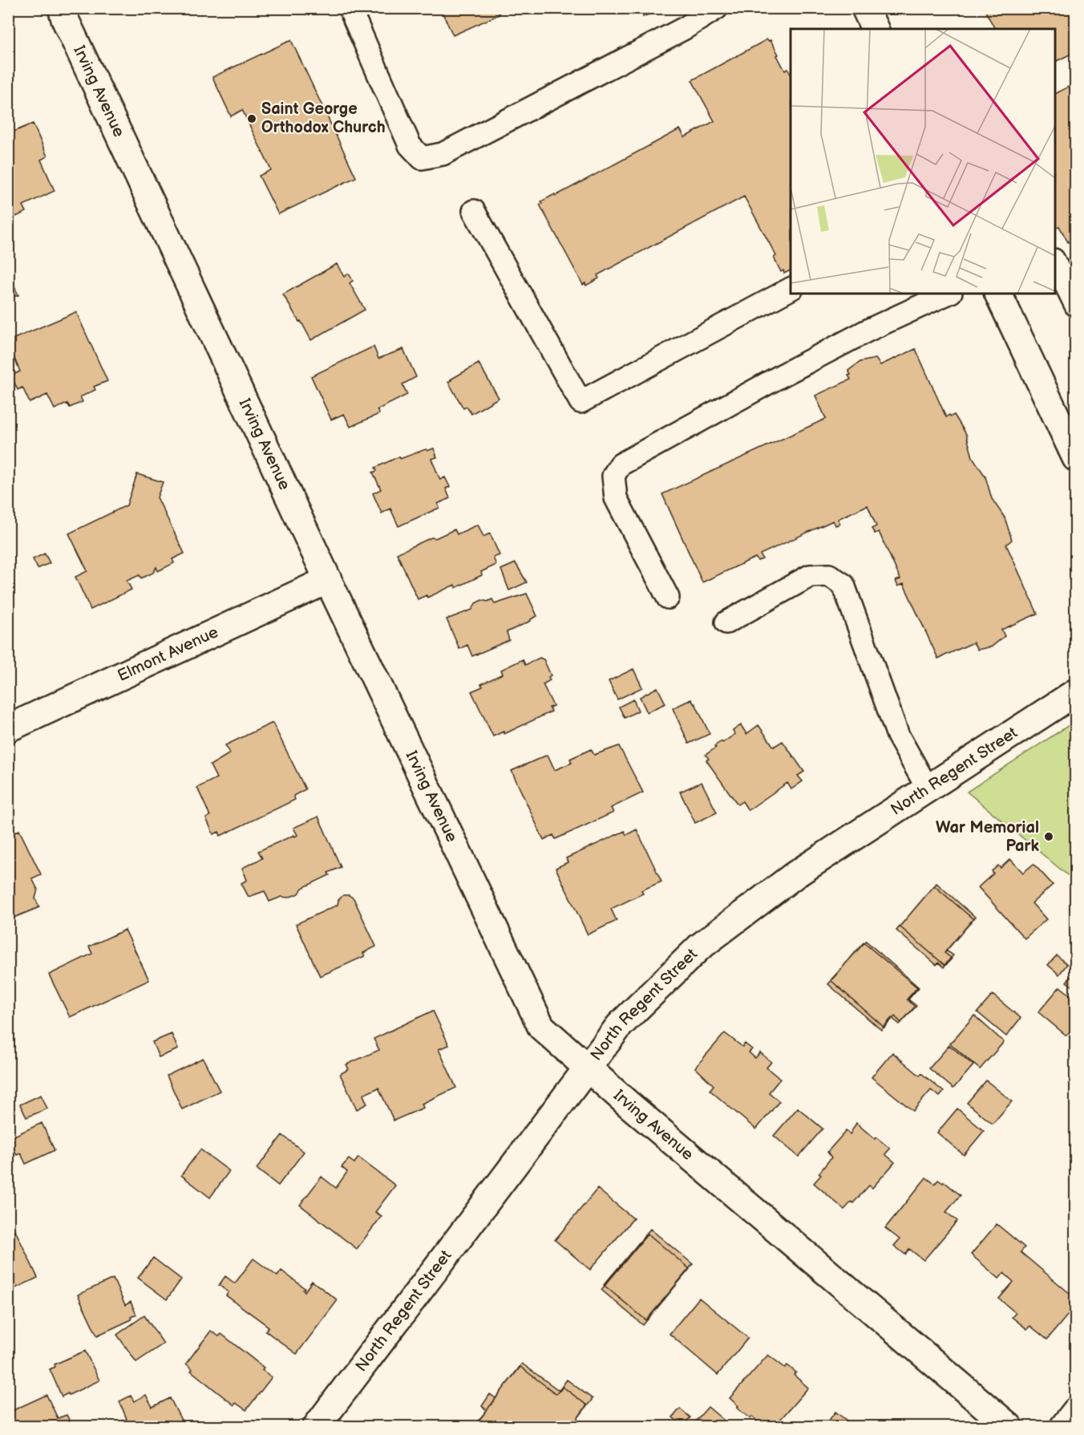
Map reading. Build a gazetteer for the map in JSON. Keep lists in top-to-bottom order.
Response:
{
  "streets": {
    "street": ["Irving Avenue", "Elmont Avenue", "North Regent Street"]
  },
  "crossings": [
    ["Irving Avenue", "Elmont Avenue"],
    ["Irving Avenue", "North Regent Street"]
  ],
  "places": ["Saint George Orthodox Church", "War Memorial Park"]
}
